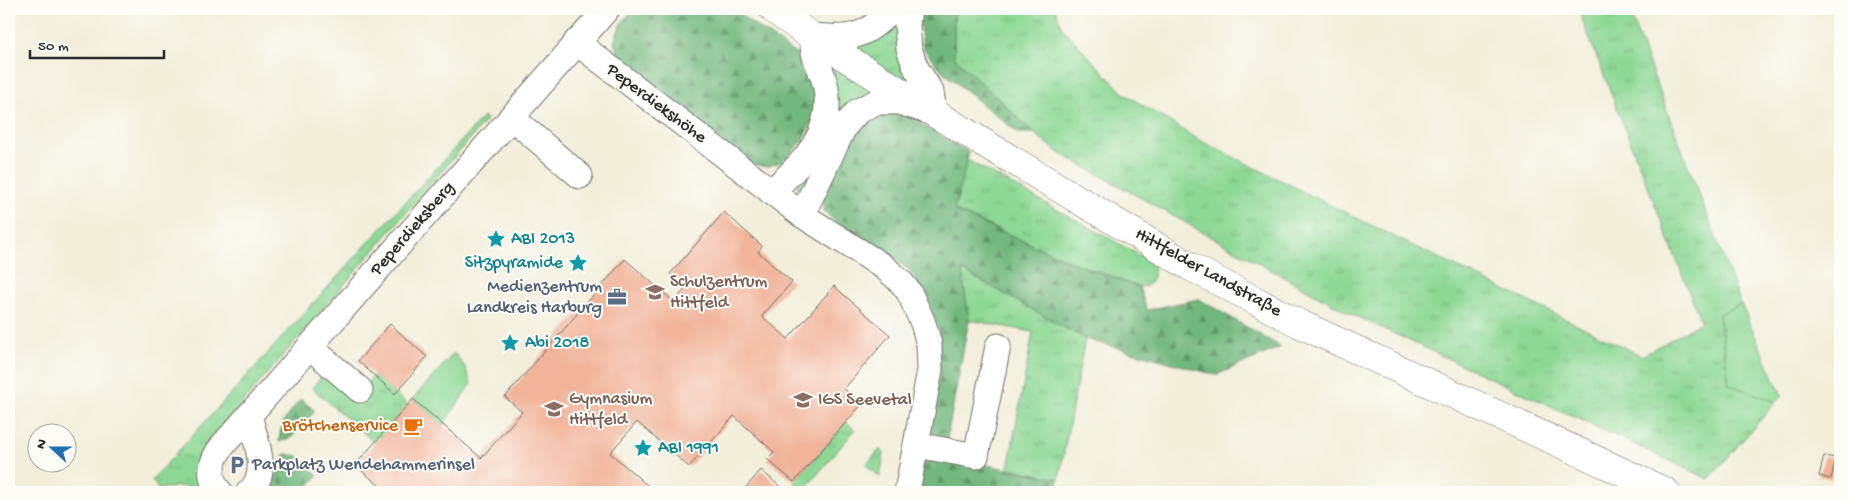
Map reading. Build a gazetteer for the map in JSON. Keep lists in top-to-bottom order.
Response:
{
  "streets": {
    "main road": ["Hittfelder Landstraße"],
    "street": ["Peperdiekshöhe", "Peperdieksberg"]
  },
  "crossings": [
    ["Peperdiekshöhe", "Peperdieksberg"]
  ],
  "places": {
    "place": [
      "ABI 2013",
      "Sitzpyramide",
      "Abi 2018",
      "ABI 1991"
    ],
    "school or university": ["Schulzentrum Hittfeld", "IGS Seevetal", "Gymnasium Hittfeld"],
    "office": ["Medienzentrum Landkreis Harburg"],
    "cafe": ["Brötchenservice"],
    "parking": ["Parkplatz Wendehammerinsel"]
  },
  "scale_bar": "50 m",
  "north": "left"
}
